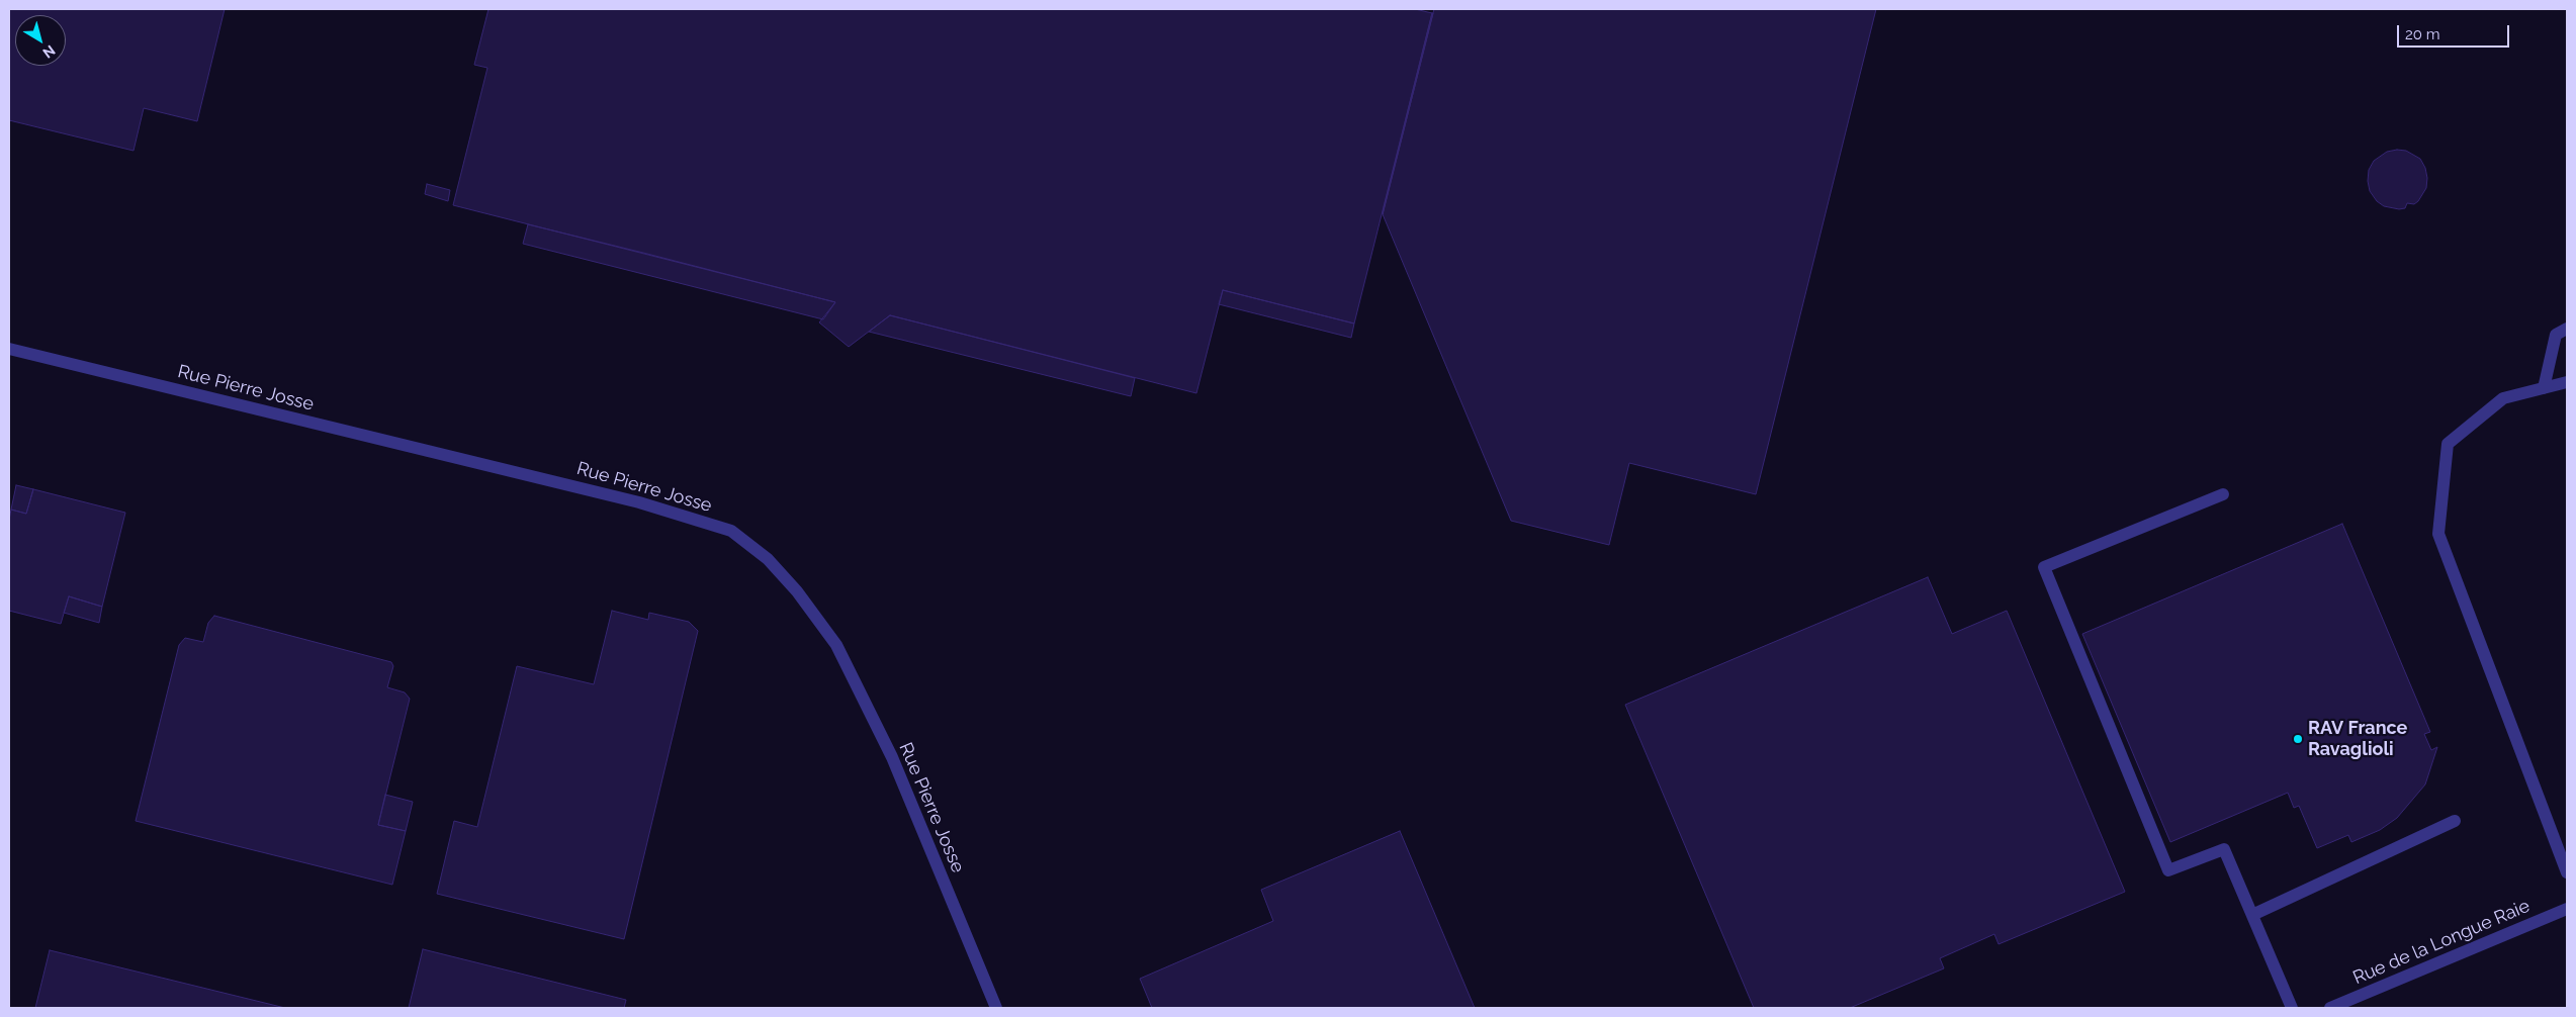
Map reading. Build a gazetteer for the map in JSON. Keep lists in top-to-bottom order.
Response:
{
  "streets": {
    "street": ["Rue Pierre Josse", "Rue de la Longue Raie"]
  },
  "places": ["RAV France Ravaglioli"],
  "scale_bar": "20 m",
  "north": "bottom right"
}
